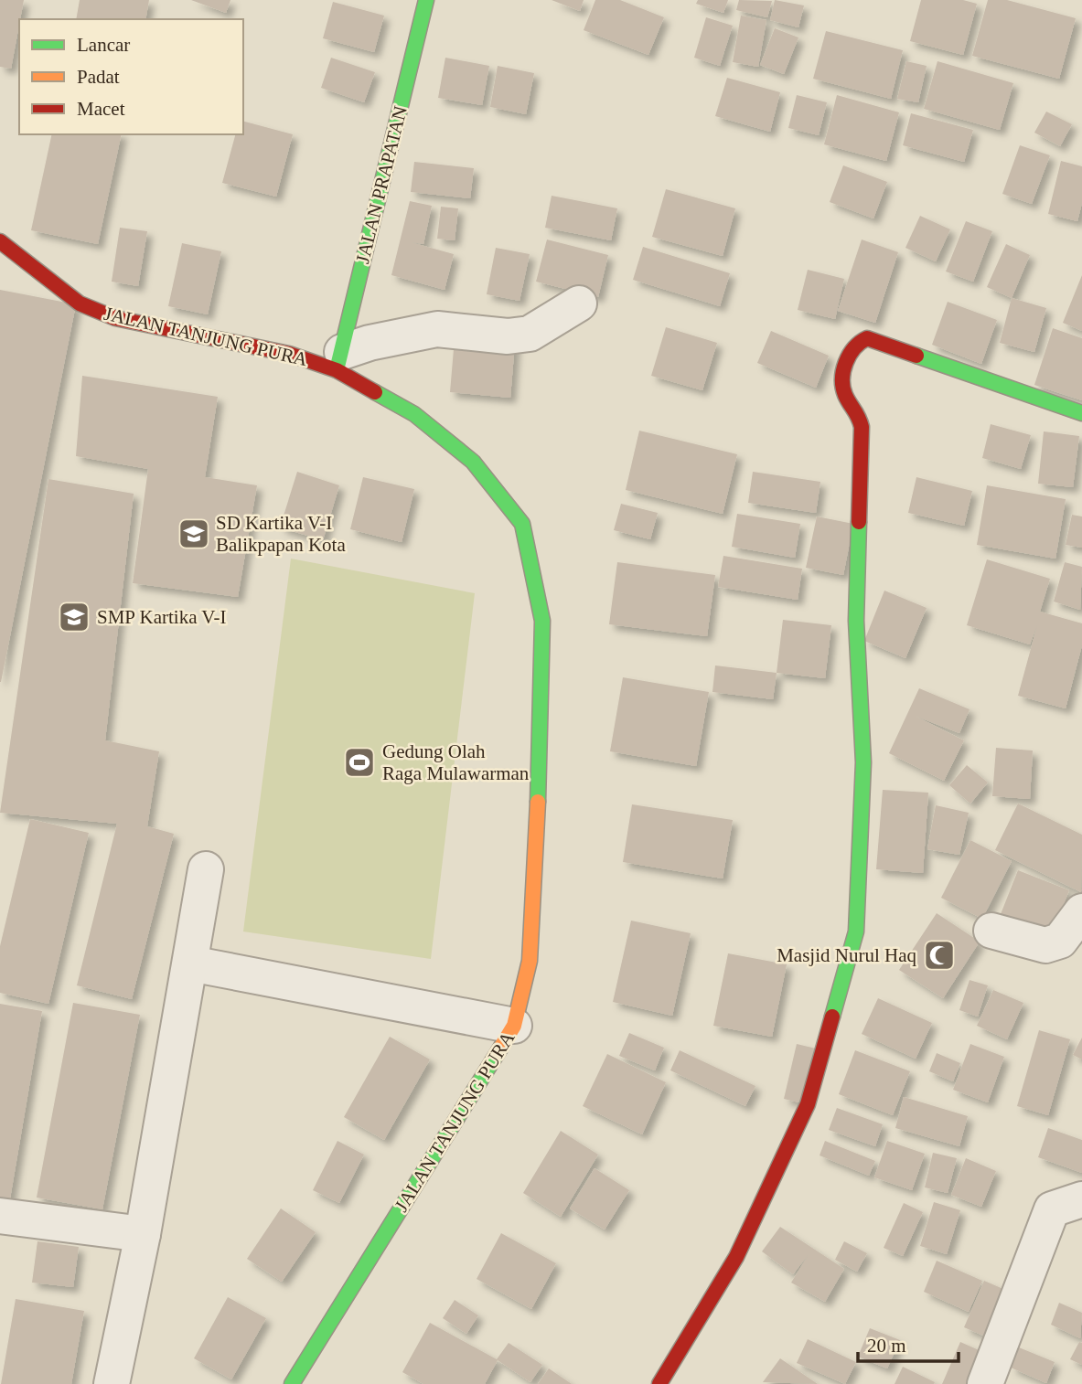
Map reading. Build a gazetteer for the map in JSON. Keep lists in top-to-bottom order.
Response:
{
  "streets": {
    "street": ["JALAN PRAPATAN", "JALAN TANJUNG PURA"]
  },
  "crossings": [
    ["JALAN PRAPATAN", "JALAN TANJUNG PURA"]
  ],
  "places": {
    "school or university": ["SD Kartika V-I Balikpapan Kota", "SMP Kartika V-I"],
    "sports": ["Gedung Olah Raga Mulawarman"],
    "mosque": ["Masjid Nurul Haq"]
  },
  "legend": ["Lancar", "Padat", "Macet"],
  "scale_bar": "20 m"
}
